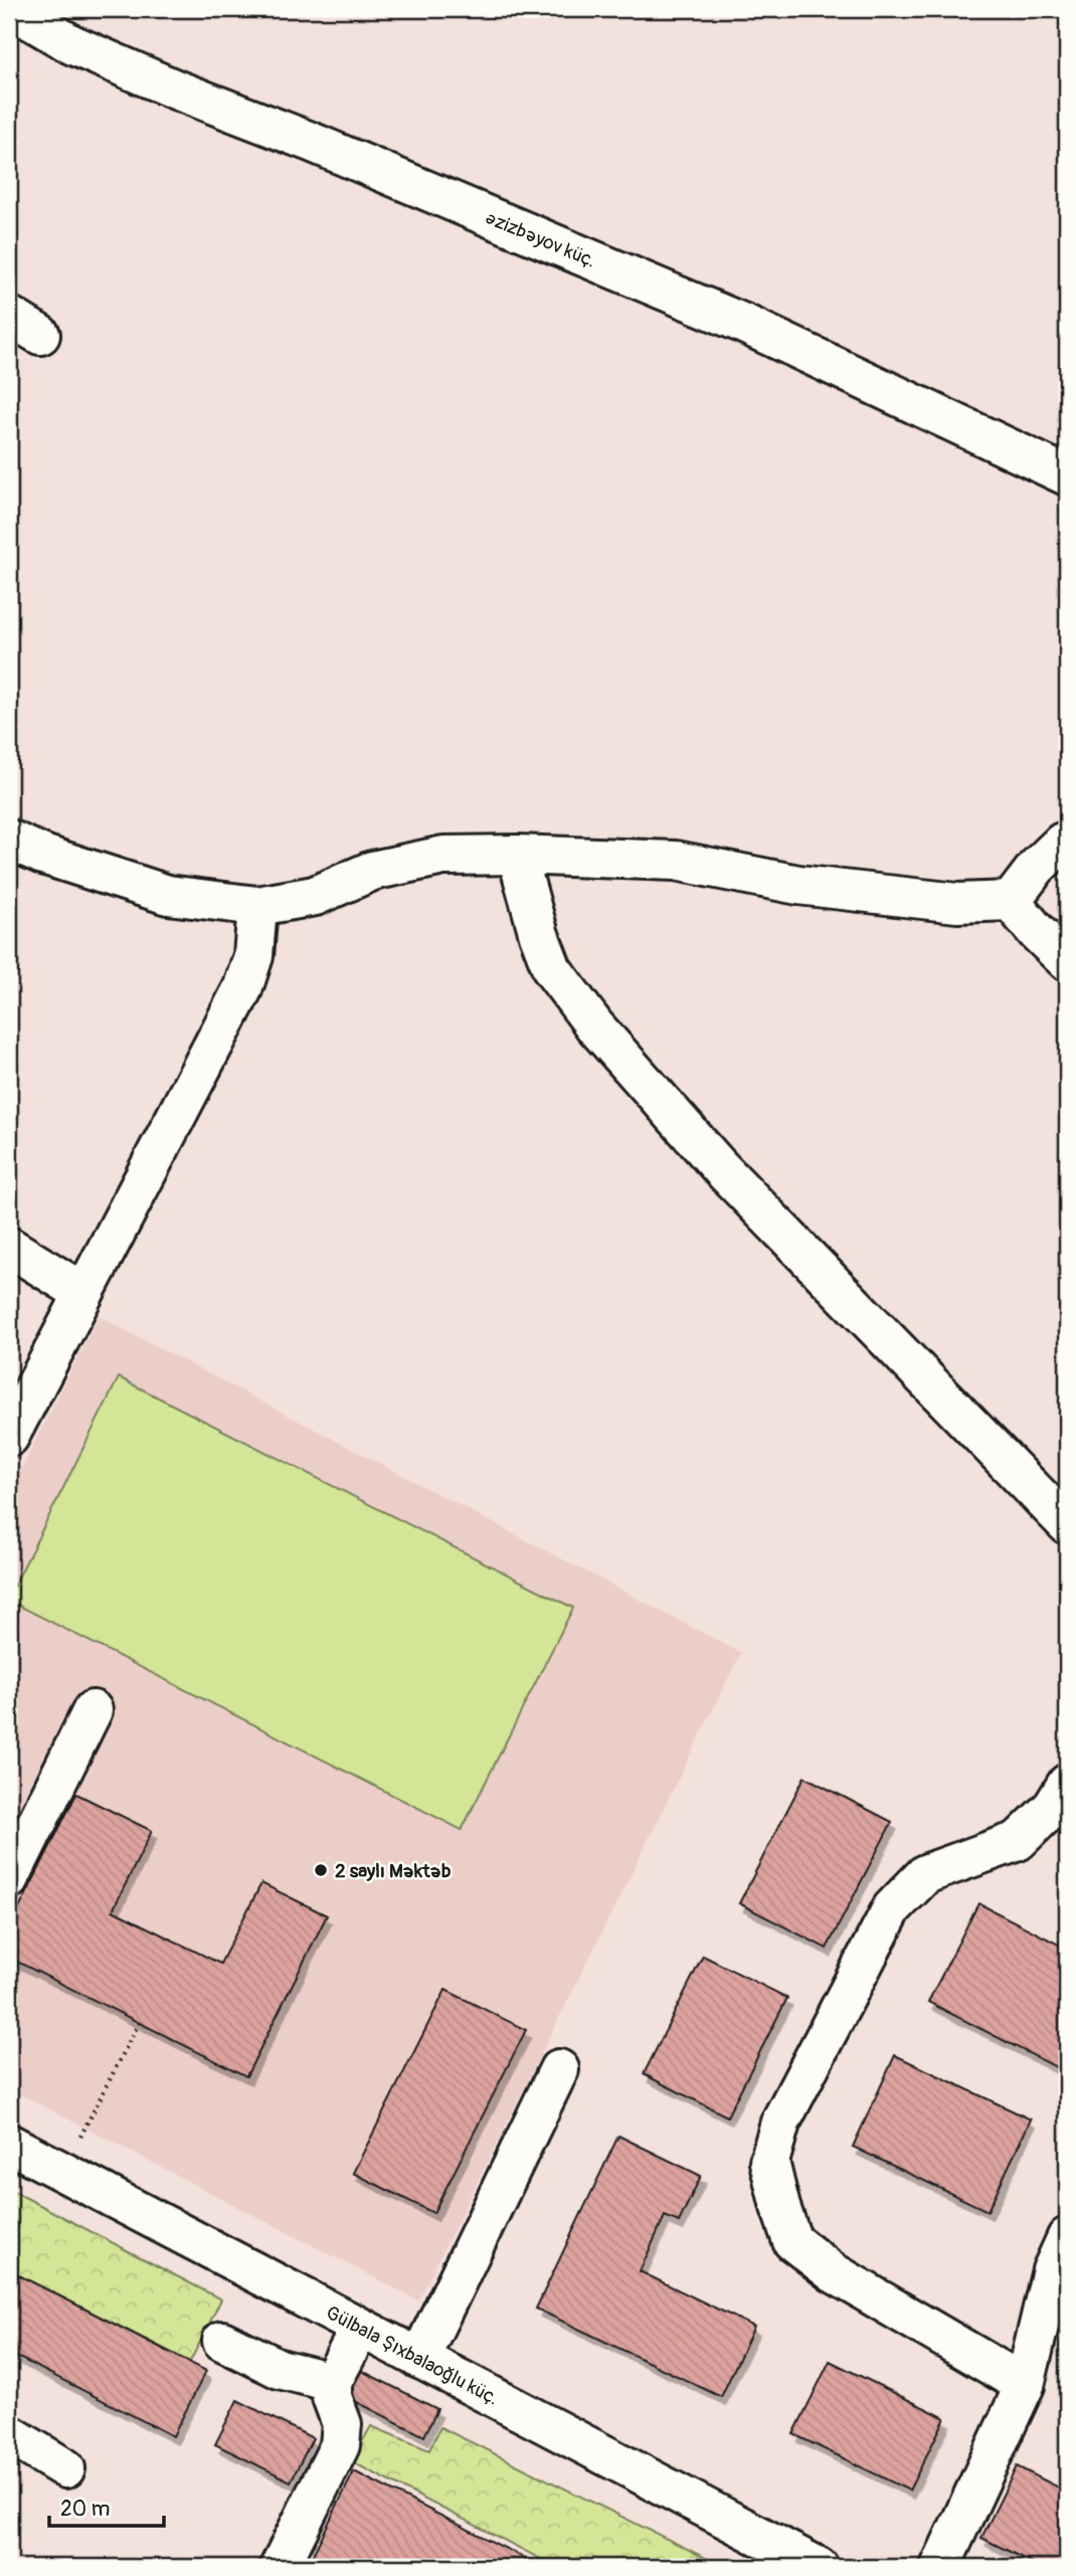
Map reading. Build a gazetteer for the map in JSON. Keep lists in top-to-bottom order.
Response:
{
  "streets": {
    "street": ["Əzizbəyov küç.", "Gülbala Şıxbalaoğlu küç."]
  },
  "places": ["2 saylı Məktəb"],
  "scale_bar": "20 m"
}
